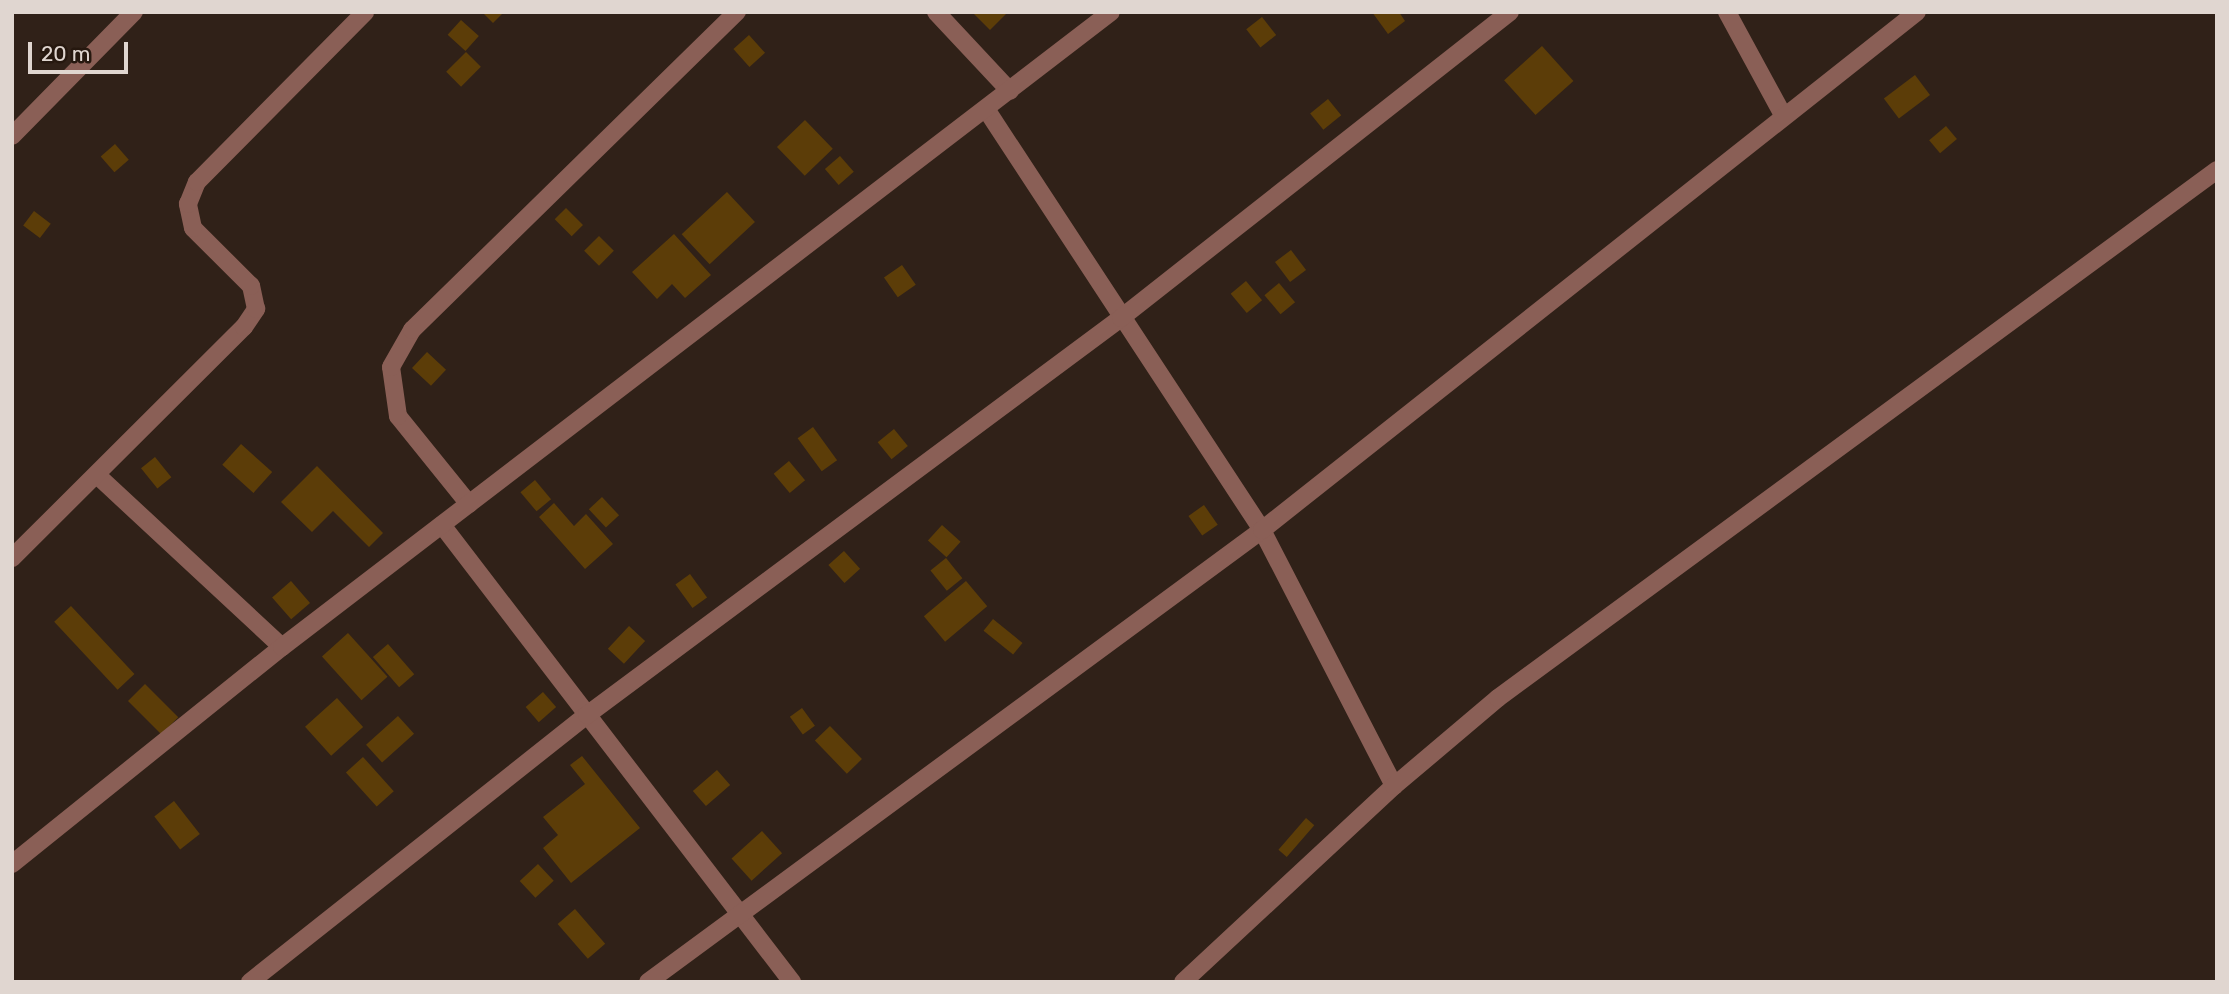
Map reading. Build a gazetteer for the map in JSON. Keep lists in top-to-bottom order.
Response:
{
  "scale_bar": "20 m"
}
